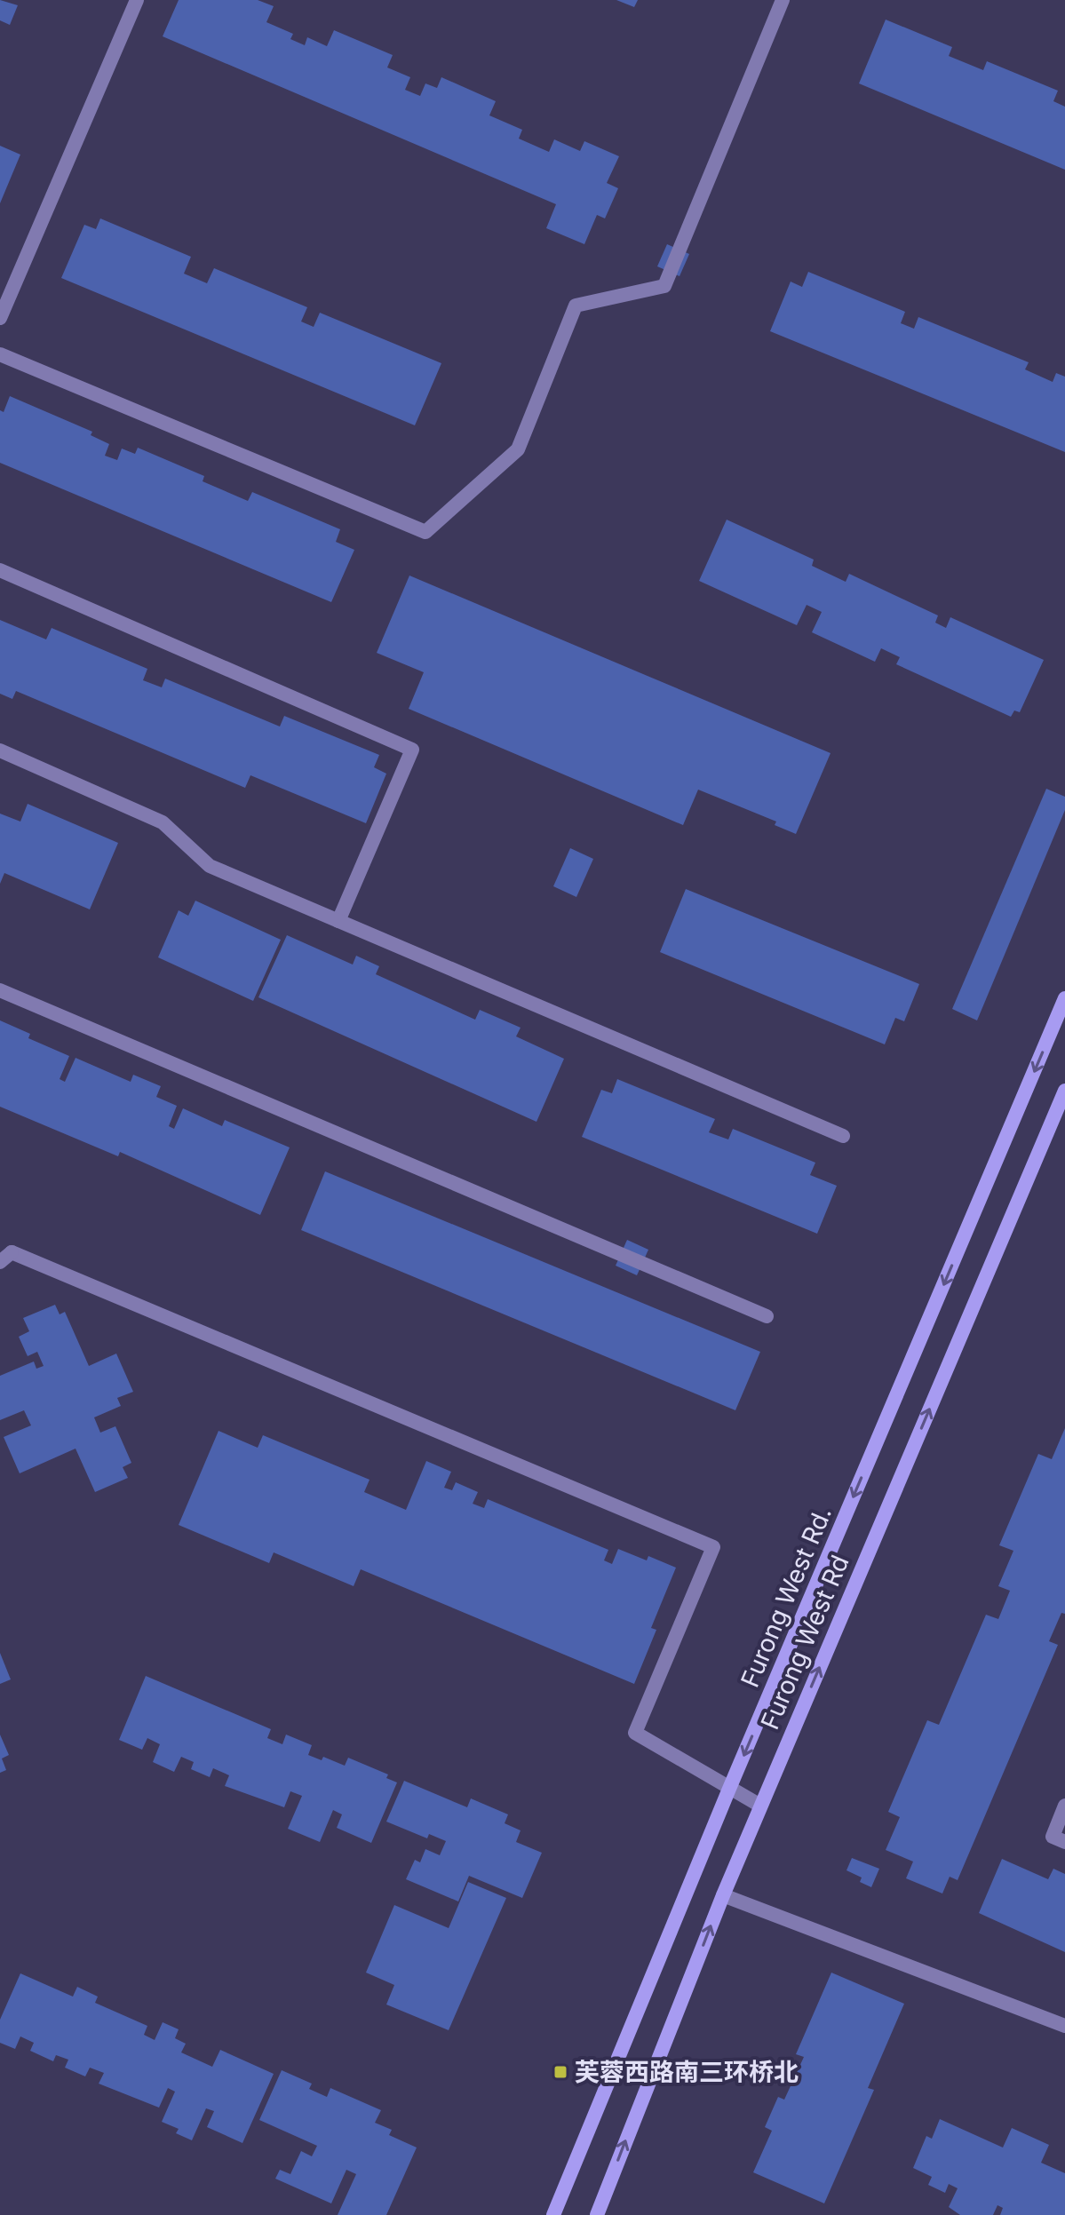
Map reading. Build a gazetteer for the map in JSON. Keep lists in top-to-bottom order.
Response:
{
  "streets": {
    "main road": ["Furong West Rd.", "Furong West Rd"]
  },
  "one_way": ["Furong West Rd.", "Furong West Rd"],
  "places": {
    "transit": ["芙蓉西路南三环桥北"]
  }
}
